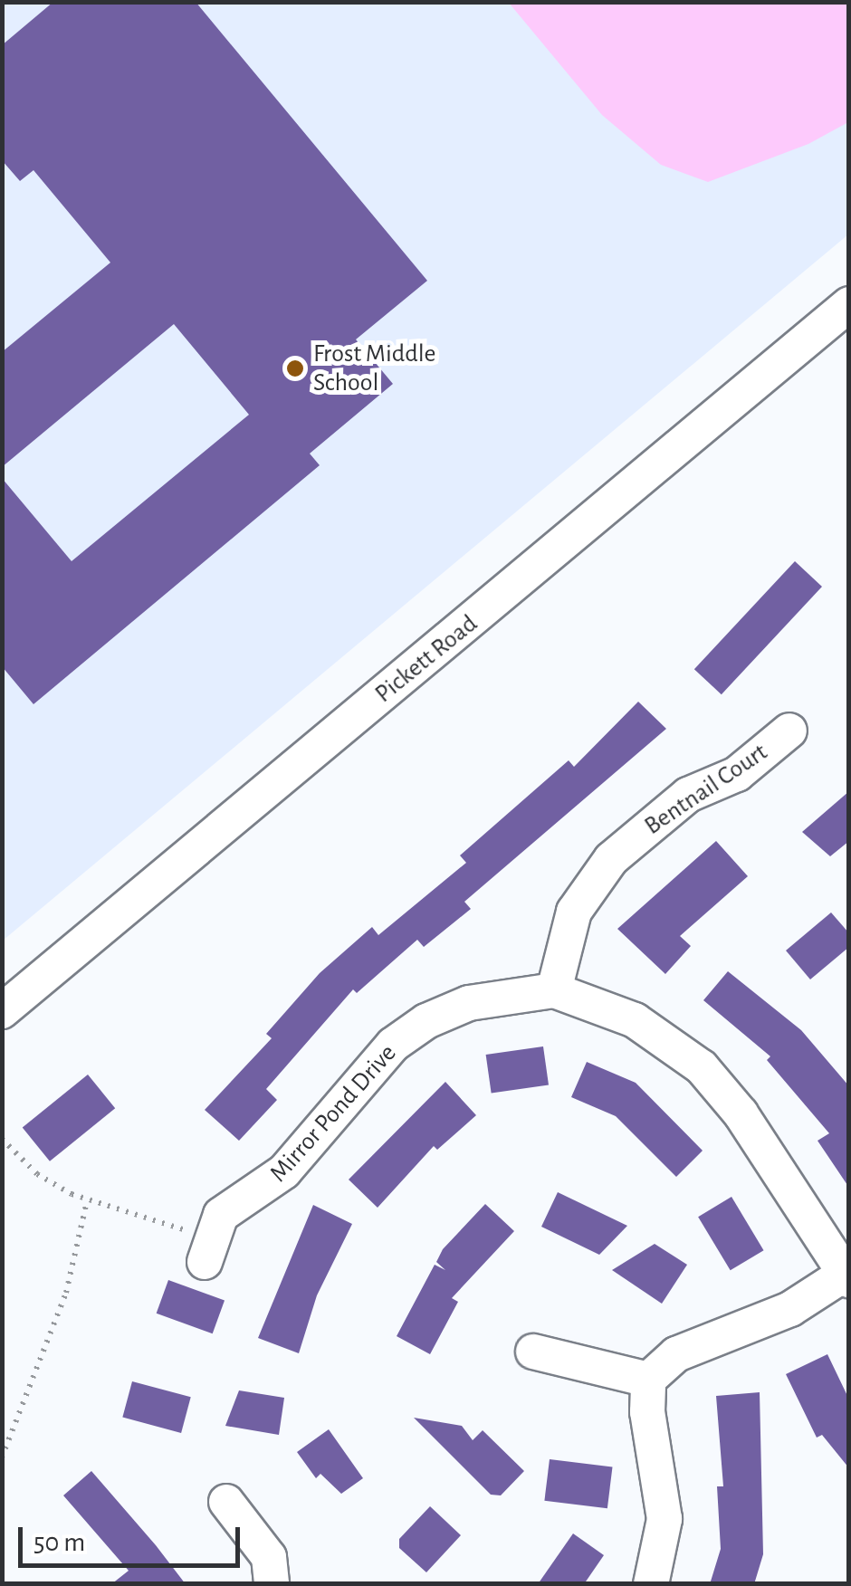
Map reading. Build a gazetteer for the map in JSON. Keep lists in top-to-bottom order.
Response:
{
  "streets": {
    "street": ["Pickett Road", "Bentnail Court", "Mirror Pond Drive"]
  },
  "crossings": [
    ["Bentnail Court", "Mirror Pond Drive"]
  ],
  "places": ["Frost Middle School"],
  "scale_bar": "50 m"
}
